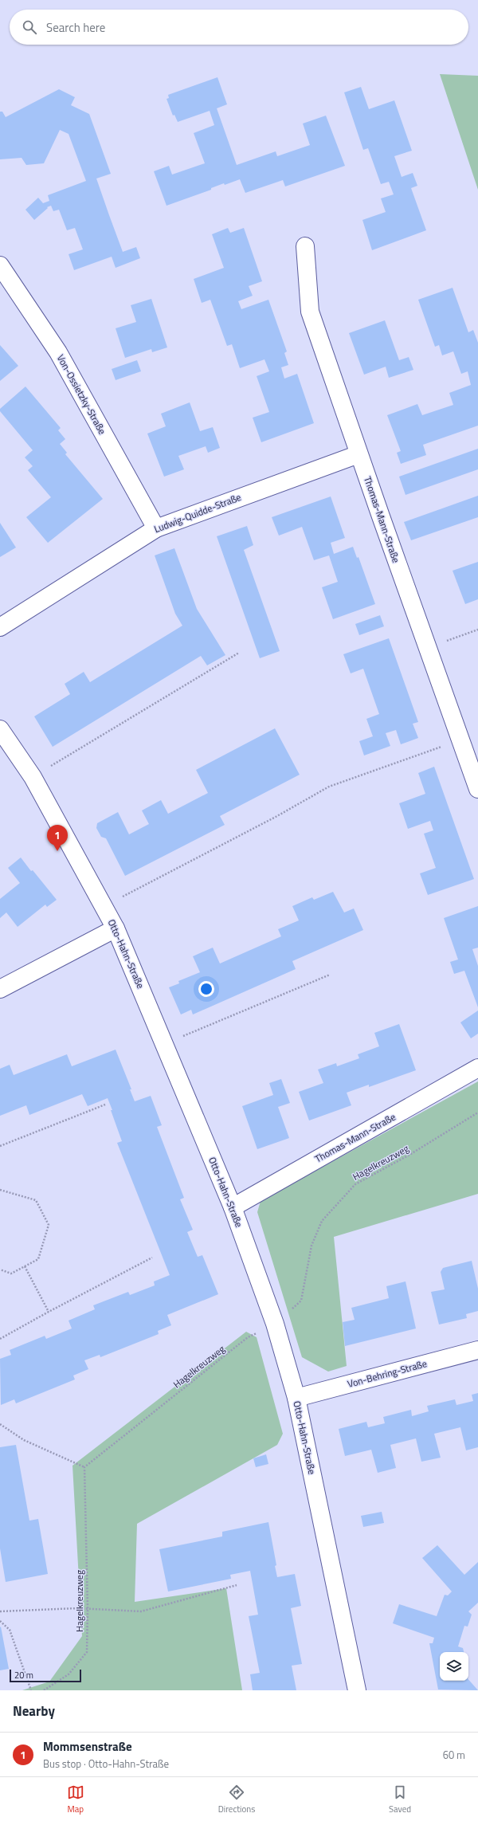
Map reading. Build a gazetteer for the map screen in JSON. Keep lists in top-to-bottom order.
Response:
{
  "streets": {
    "street": [
      "Von-Ossietzky-Straße",
      "Ludwig-Quidde-Straße",
      "Thomas-Mann-Straße",
      "Otto-Hahn-Straße",
      "Von-Behring-Straße"
    ],
    "path": ["Hagelkreuzweg"]
  },
  "crossings": [
    ["Von-Ossietzky-Straße", "Ludwig-Quidde-Straße"],
    ["Ludwig-Quidde-Straße", "Thomas-Mann-Straße"],
    ["Thomas-Mann-Straße", "Otto-Hahn-Straße"],
    ["Otto-Hahn-Straße", "Hagelkreuzweg"],
    ["Otto-Hahn-Straße", "Von-Behring-Straße"]
  ],
  "scale_bar": "20 m",
  "page": {
    "search": "Search here",
    "pins": "1",
    "scale": "20 m",
    "heading": "Nearby",
    "list": [
      {
        "mark": "1",
        "name": "Mommsenstraße",
        "note": "Bus stop · Otto-Hahn-Straße",
        "value": "60 m"
      }
    ],
    "nav": ["Map", "Directions", "Saved"]
  }
}
